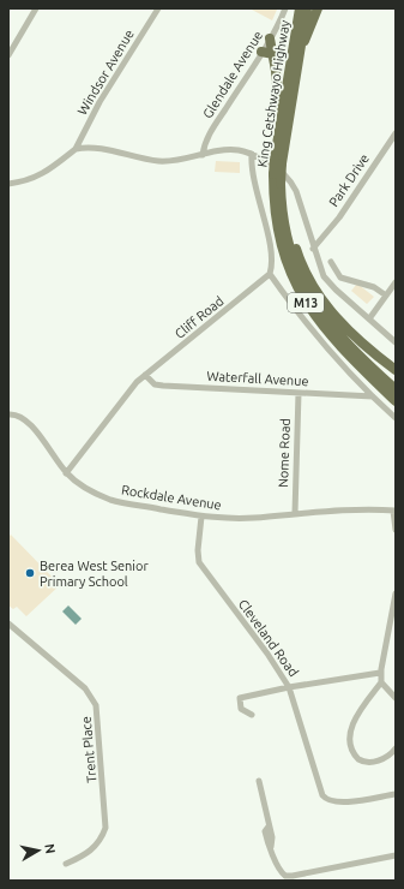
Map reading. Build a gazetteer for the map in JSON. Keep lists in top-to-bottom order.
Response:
{
  "streets": {
    "highway": ["King Cetshwayo Highway", "M13"],
    "street": [
      "Windsor Avenue",
      "Glendale Avenue",
      "Park Drive",
      "Cliff Road",
      "Waterfall Avenue",
      "Nome Road",
      "Rockdale Avenue",
      "Cleveland Road",
      "Trent Place"
    ]
  },
  "crossings": [
    ["Cliff Road", "Waterfall Avenue"],
    ["Cliff Road", "Rockdale Avenue"],
    ["Waterfall Avenue", "Nome Road"],
    ["Nome Road", "Rockdale Avenue"],
    ["Rockdale Avenue", "Cleveland Road"]
  ],
  "places": ["Berea West Senior Primary School"],
  "north": "right"
}
